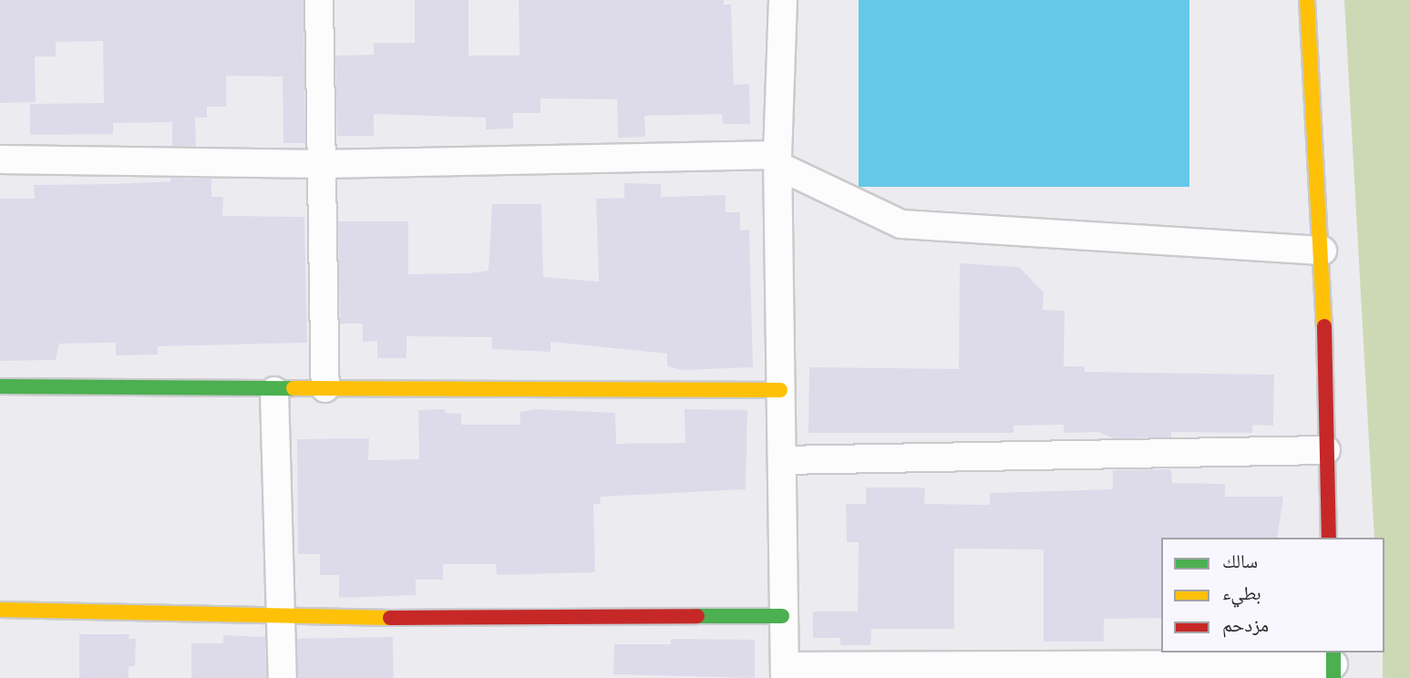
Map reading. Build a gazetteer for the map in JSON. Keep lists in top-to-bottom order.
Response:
{
  "legend": ["سالك", "بطيء", "مزدحم"]
}
